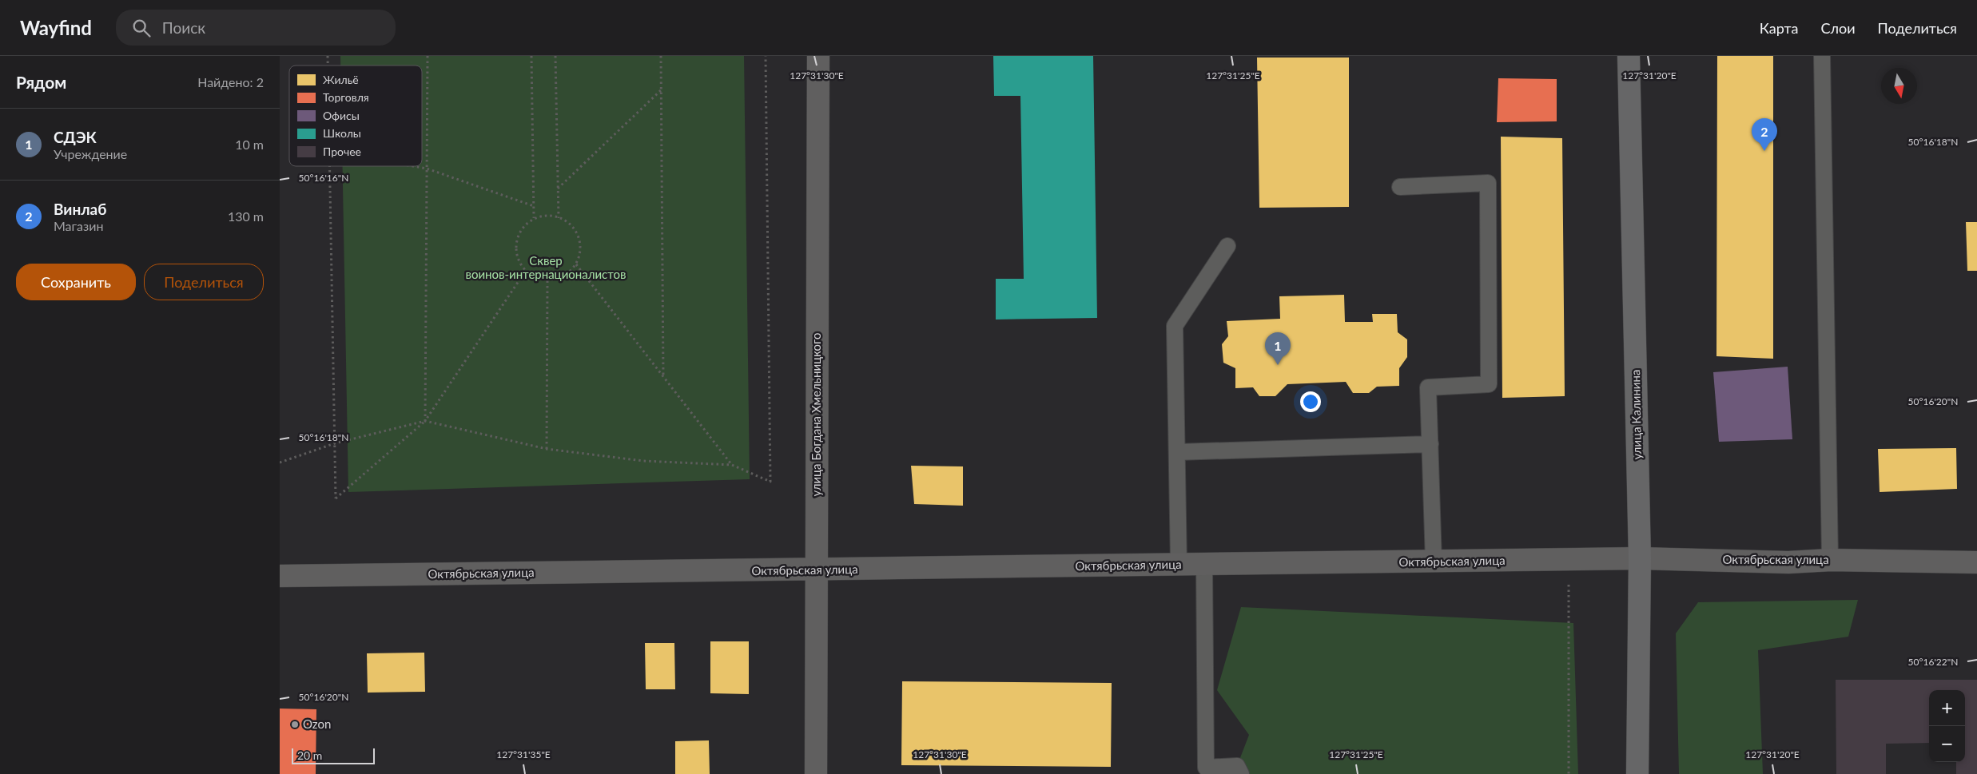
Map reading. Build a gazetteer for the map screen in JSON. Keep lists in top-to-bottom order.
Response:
{
  "streets": {
    "main road": ["улица Богдана Хмельницкого", "улица Калинина", "Октябрьская улица"]
  },
  "crossings": [
    ["улица Богдана Хмельницкого", "Октябрьская улица"],
    ["улица Калинина", "Октябрьская улица"]
  ],
  "parks": ["Сквер воинов-интернационалистов"],
  "places": ["Ozon"],
  "legend": [
    "Жильё",
    "Торговля",
    "Офисы",
    "Школы",
    "Прочее"
  ],
  "scale_bar": "20 m",
  "north": "bottom",
  "page": {
    "header": "Wayfind",
    "search": "Поиск",
    "nav": ["Карта", "Слои", "Поделиться"],
    "heading": ["Рядом", "Найдено: 2"],
    "list": [
      {
        "mark": "1",
        "name": "СДЭК",
        "note": "Учреждение",
        "value": "10 m"
      },
      {
        "mark": "2",
        "name": "Винлаб",
        "note": "Магазин",
        "value": "130 m"
      }
    ],
    "pins": ["2", "1"],
    "buttons": ["Сохранить", "Поделиться"],
    "map_buttons": ["+", "−"],
    "scale": "20 m"
  },
  "coordinates": [
    "127°31'30\"E",
    "127°31'25\"E",
    "127°31'20\"E",
    "50°16'18\"N",
    "50°16'16\"N",
    "50°16'20\"N",
    "50°16'22\"N",
    "127°31'35\"E"
  ]
}
